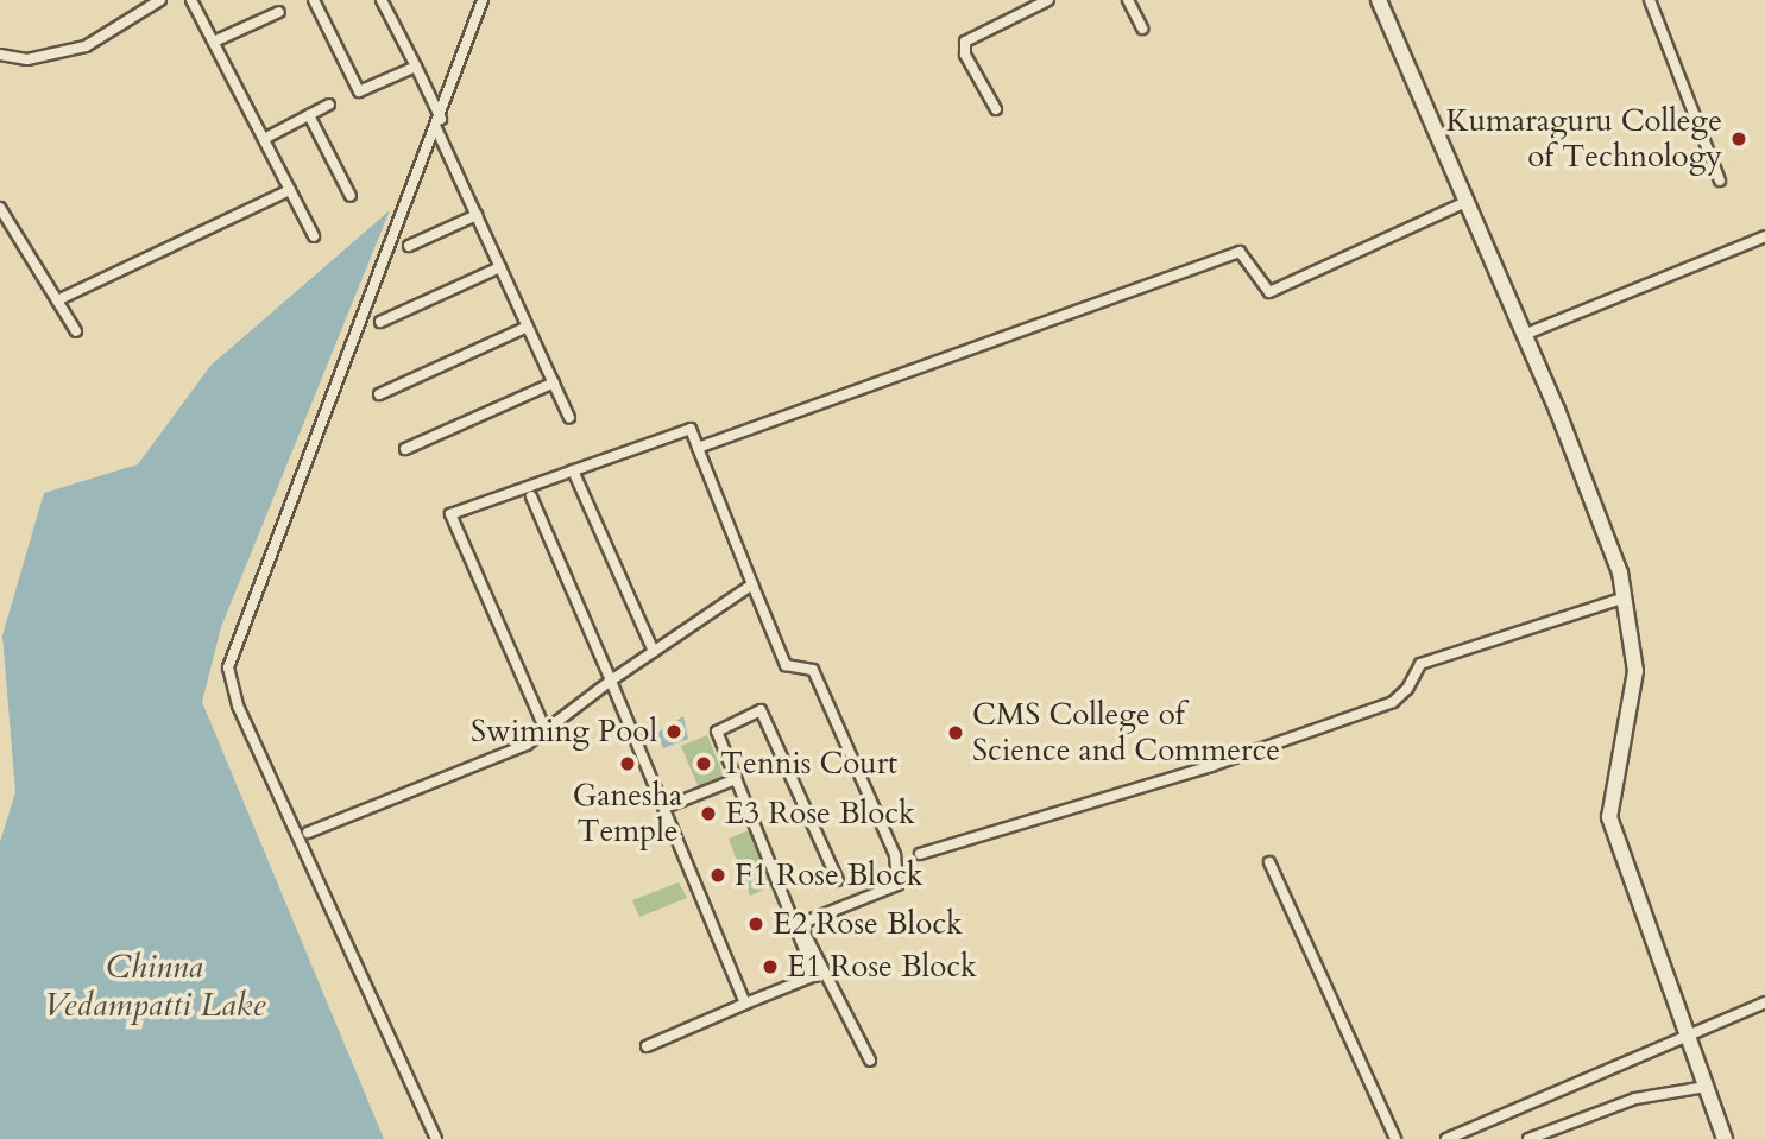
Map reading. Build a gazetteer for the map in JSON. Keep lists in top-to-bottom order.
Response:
{
  "water": ["Chinna Vedampatti Lake"],
  "places": [
    "Kumaraguru College of Technology",
    "Swiming Pool",
    "CMS College of Science and Commerce",
    "Ganesha Temple",
    "Tennis Court",
    "E3 Rose Block",
    "F1 Rose Block",
    "E2 Rose Block",
    "E1 Rose Block"
  ]
}
